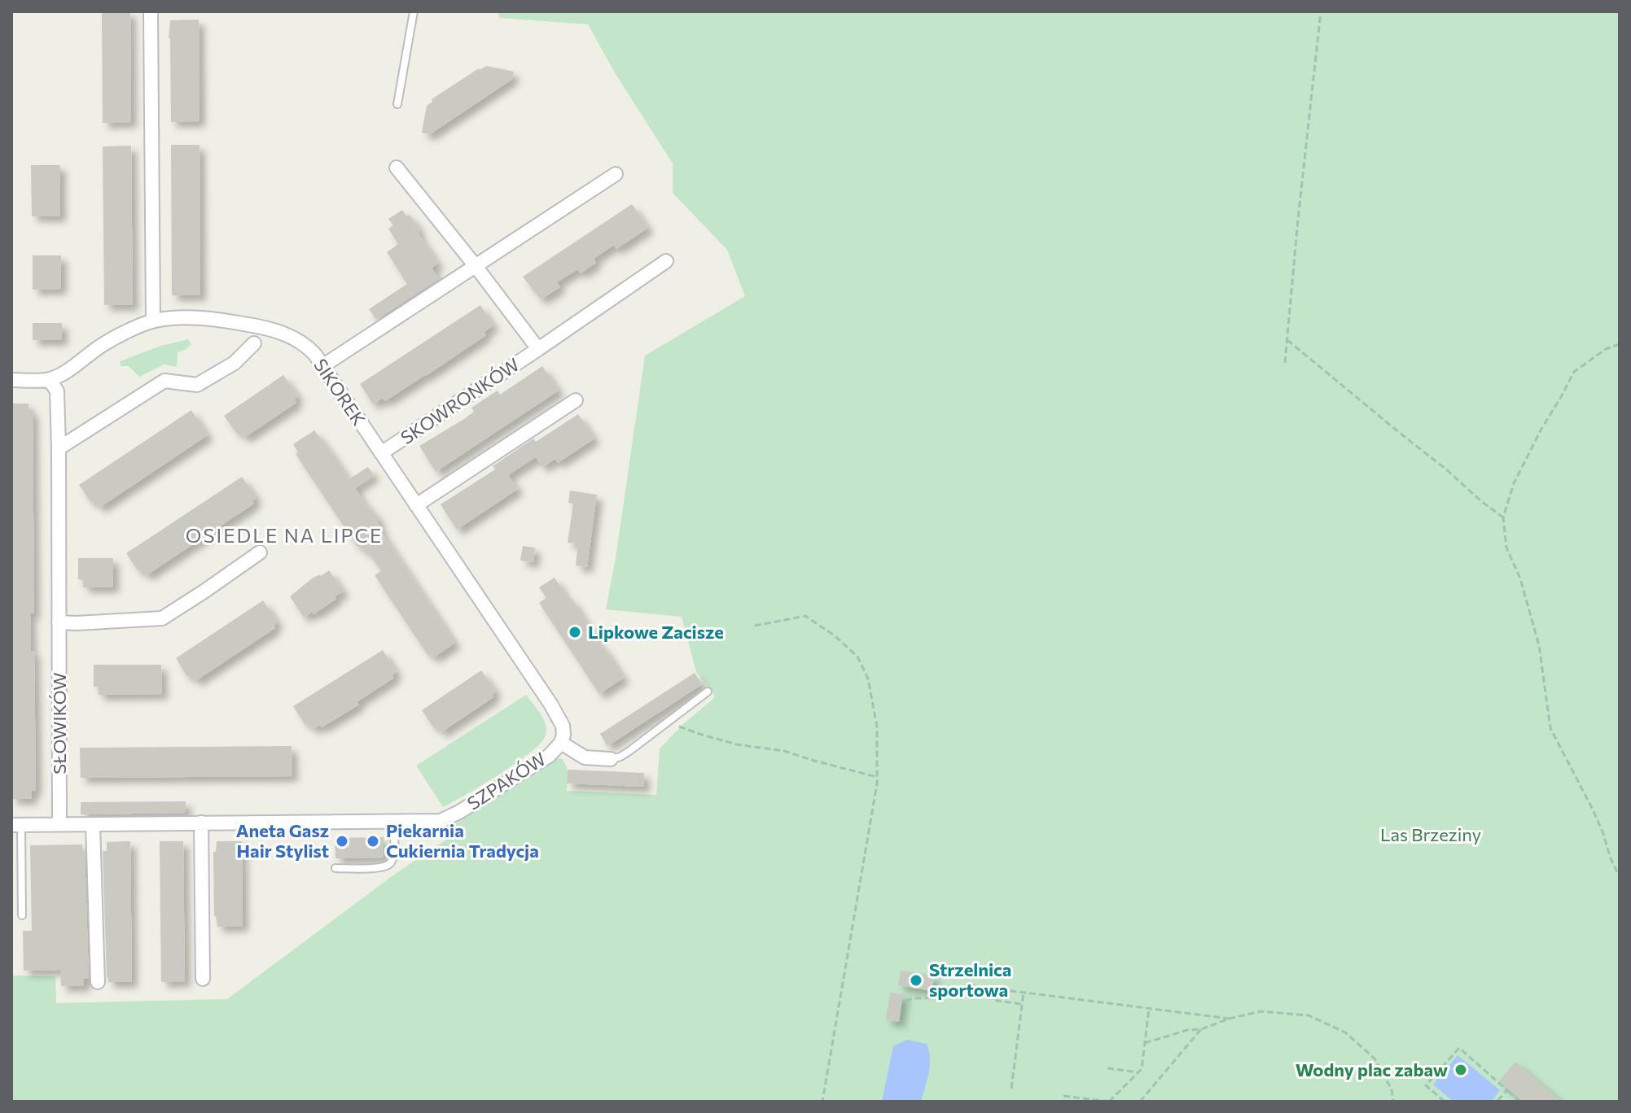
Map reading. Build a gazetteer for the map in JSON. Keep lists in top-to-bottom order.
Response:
{
  "streets": {
    "street": [
      "SIKOREK",
      "SKOWRONKÓW",
      "SŁOWIKÓW",
      "SZPAKÓW"
    ]
  },
  "crossings": [
    ["SIKOREK", "SKOWRONKÓW"],
    ["SIKOREK", "SŁOWIKÓW"],
    ["SIKOREK", "SZPAKÓW"],
    ["SŁOWIKÓW", "SZPAKÓW"]
  ],
  "districts": ["OSIEDLE NA LIPCE"],
  "parks": ["Las Brzeziny"],
  "places": [
    "Lipkowe Zacisze",
    "Aneta Gasz Hair Stylist",
    "Piekarnia Cukiernia Tradycja",
    "Strzelnica sportowa",
    "Wodny plac zabaw"
  ]
}
